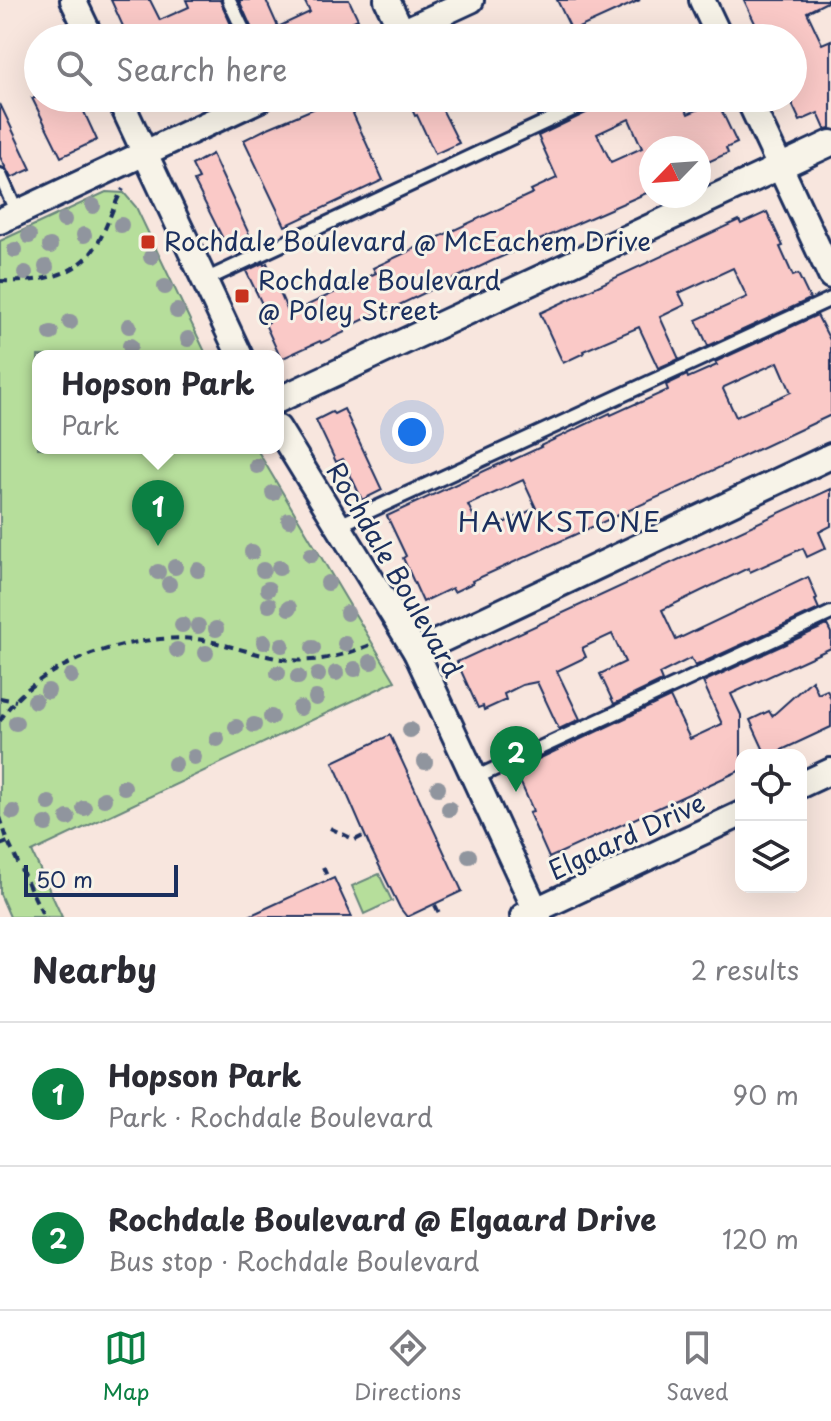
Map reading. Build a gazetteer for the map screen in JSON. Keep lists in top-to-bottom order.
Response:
{
  "streets": {
    "street": ["Rochdale Boulevard", "Elgaard Drive"]
  },
  "crossings": [
    ["Rochdale Boulevard", "Elgaard Drive"]
  ],
  "districts": ["HAWKSTONE"],
  "places": {
    "transit": ["Rochdale Boulevard @ McEachem Drive", "Rochdale Boulevard @ Poley Street"]
  },
  "scale_bar": "50 m",
  "north": "bottom left",
  "page": {
    "search": "Search here",
    "popup": ["Hopson Park", "Park"],
    "pins": ["1", "2"],
    "scale": "50 m",
    "heading": ["Nearby", "2 results"],
    "list": [
      {
        "mark": "1",
        "name": "Hopson Park",
        "note": "Park · Rochdale Boulevard",
        "value": "90 m"
      },
      {
        "mark": "2",
        "name": "Rochdale Boulevard @ Elgaard Drive",
        "note": "Bus stop · Rochdale Boulevard",
        "value": "120 m"
      }
    ],
    "nav": ["Map", "Directions", "Saved"]
  }
}
